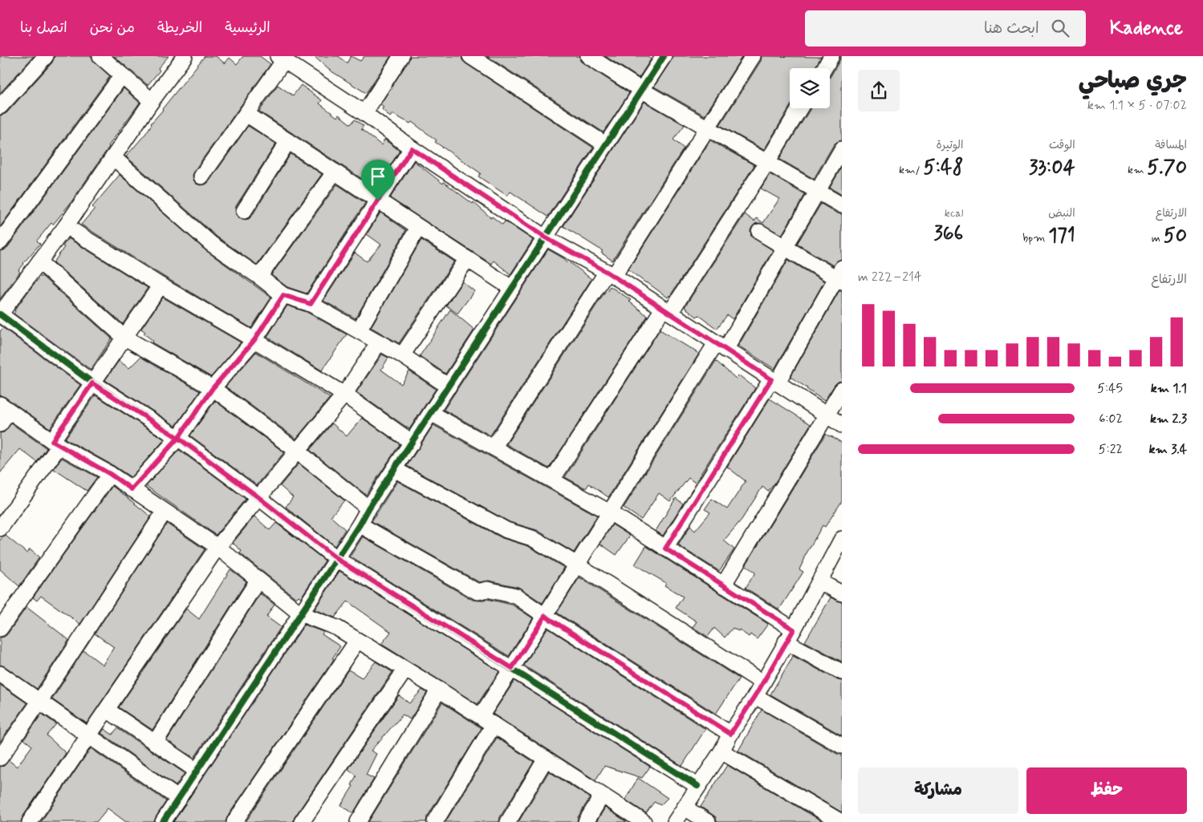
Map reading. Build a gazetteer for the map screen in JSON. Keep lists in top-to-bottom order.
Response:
{
  "page": {
    "header": "Kadence",
    "search": "ابحث هنا",
    "nav": [
      "الرئيسية",
      "الخريطة",
      "من نحن",
      "اتصل بنا"
    ],
    "heading": ["جري صباحي", "07:02 · 5 × 1.1 km"],
    "stats": [
      ["المسافة", "5.70 km"],
      ["الوقت", "33:04"],
      ["الوتيرة", "5:48 /km"],
      ["الارتفاع", "50 m"],
      ["النبض", "171 bpm"],
      ["kcal", "366"]
    ],
    "chart": ["الارتفاع", "214–222 m"],
    "list": [
      {
        "name": "1.1 km",
        "note": "5:45"
      },
      {
        "name": "2.3 km",
        "note": "6:02"
      },
      {
        "name": "3.4 km",
        "note": "5:22"
      }
    ],
    "buttons": ["حفظ", "مشاركة"]
  }
}
